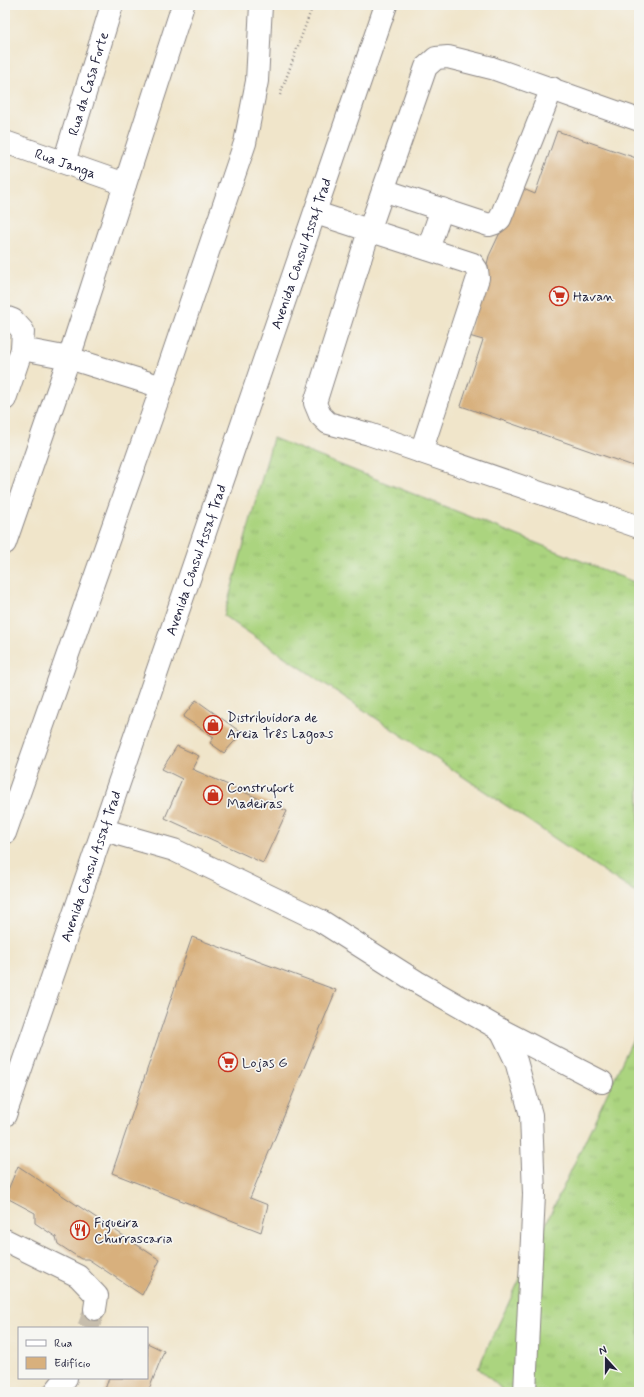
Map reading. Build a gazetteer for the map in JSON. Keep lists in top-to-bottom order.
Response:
{
  "streets": {
    "main road": ["Rua da Casa Forte", "Rua Janga", "Avenida Cônsul Assaf Trad"]
  },
  "crossings": [
    ["Rua da Casa Forte", "Rua Janga"]
  ],
  "places": {
    "supermarket": ["Havan", "Lojas G"],
    "shop": ["Distribuidora de Areia Três Lagoas", "Construfort Madeiras"],
    "restaurant": ["Figueira Churrascaria"]
  },
  "legend": ["Rua", "Edifício"],
  "north": "top"
}
